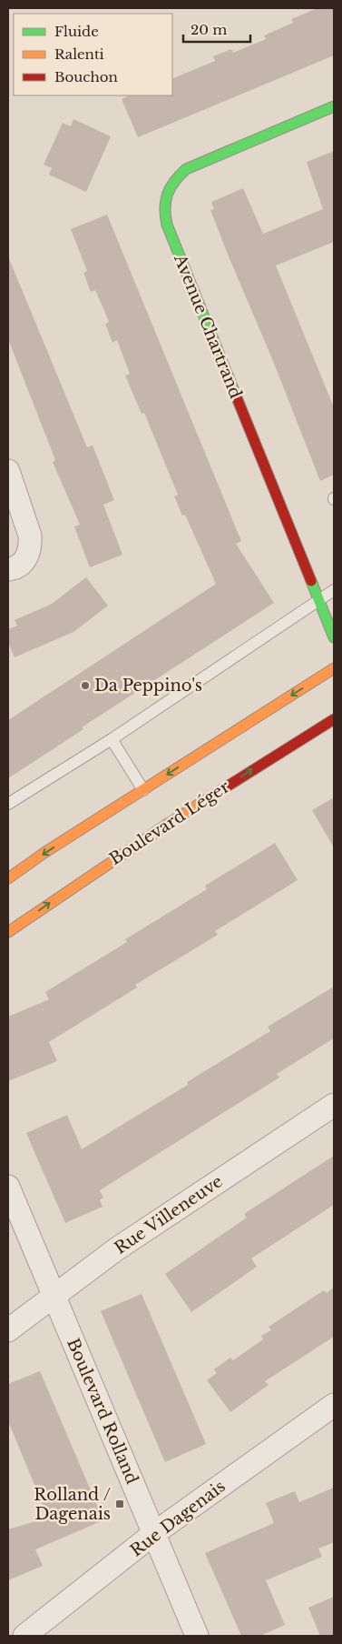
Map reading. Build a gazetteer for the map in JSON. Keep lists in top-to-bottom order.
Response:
{
  "streets": {
    "main road": ["Avenue Chartrand", "Boulevard Léger"],
    "street": ["Rue Villeneuve", "Boulevard Rolland", "Rue Dagenais"]
  },
  "crossings": [
    ["Rue Villeneuve", "Boulevard Rolland"],
    ["Boulevard Rolland", "Rue Dagenais"]
  ],
  "places": {
    "other": ["Da Peppino's"],
    "transit": ["Rolland / Dagenais"]
  },
  "legend": ["Fluide", "Ralenti", "Bouchon"],
  "scale_bar": "20 m"
}
